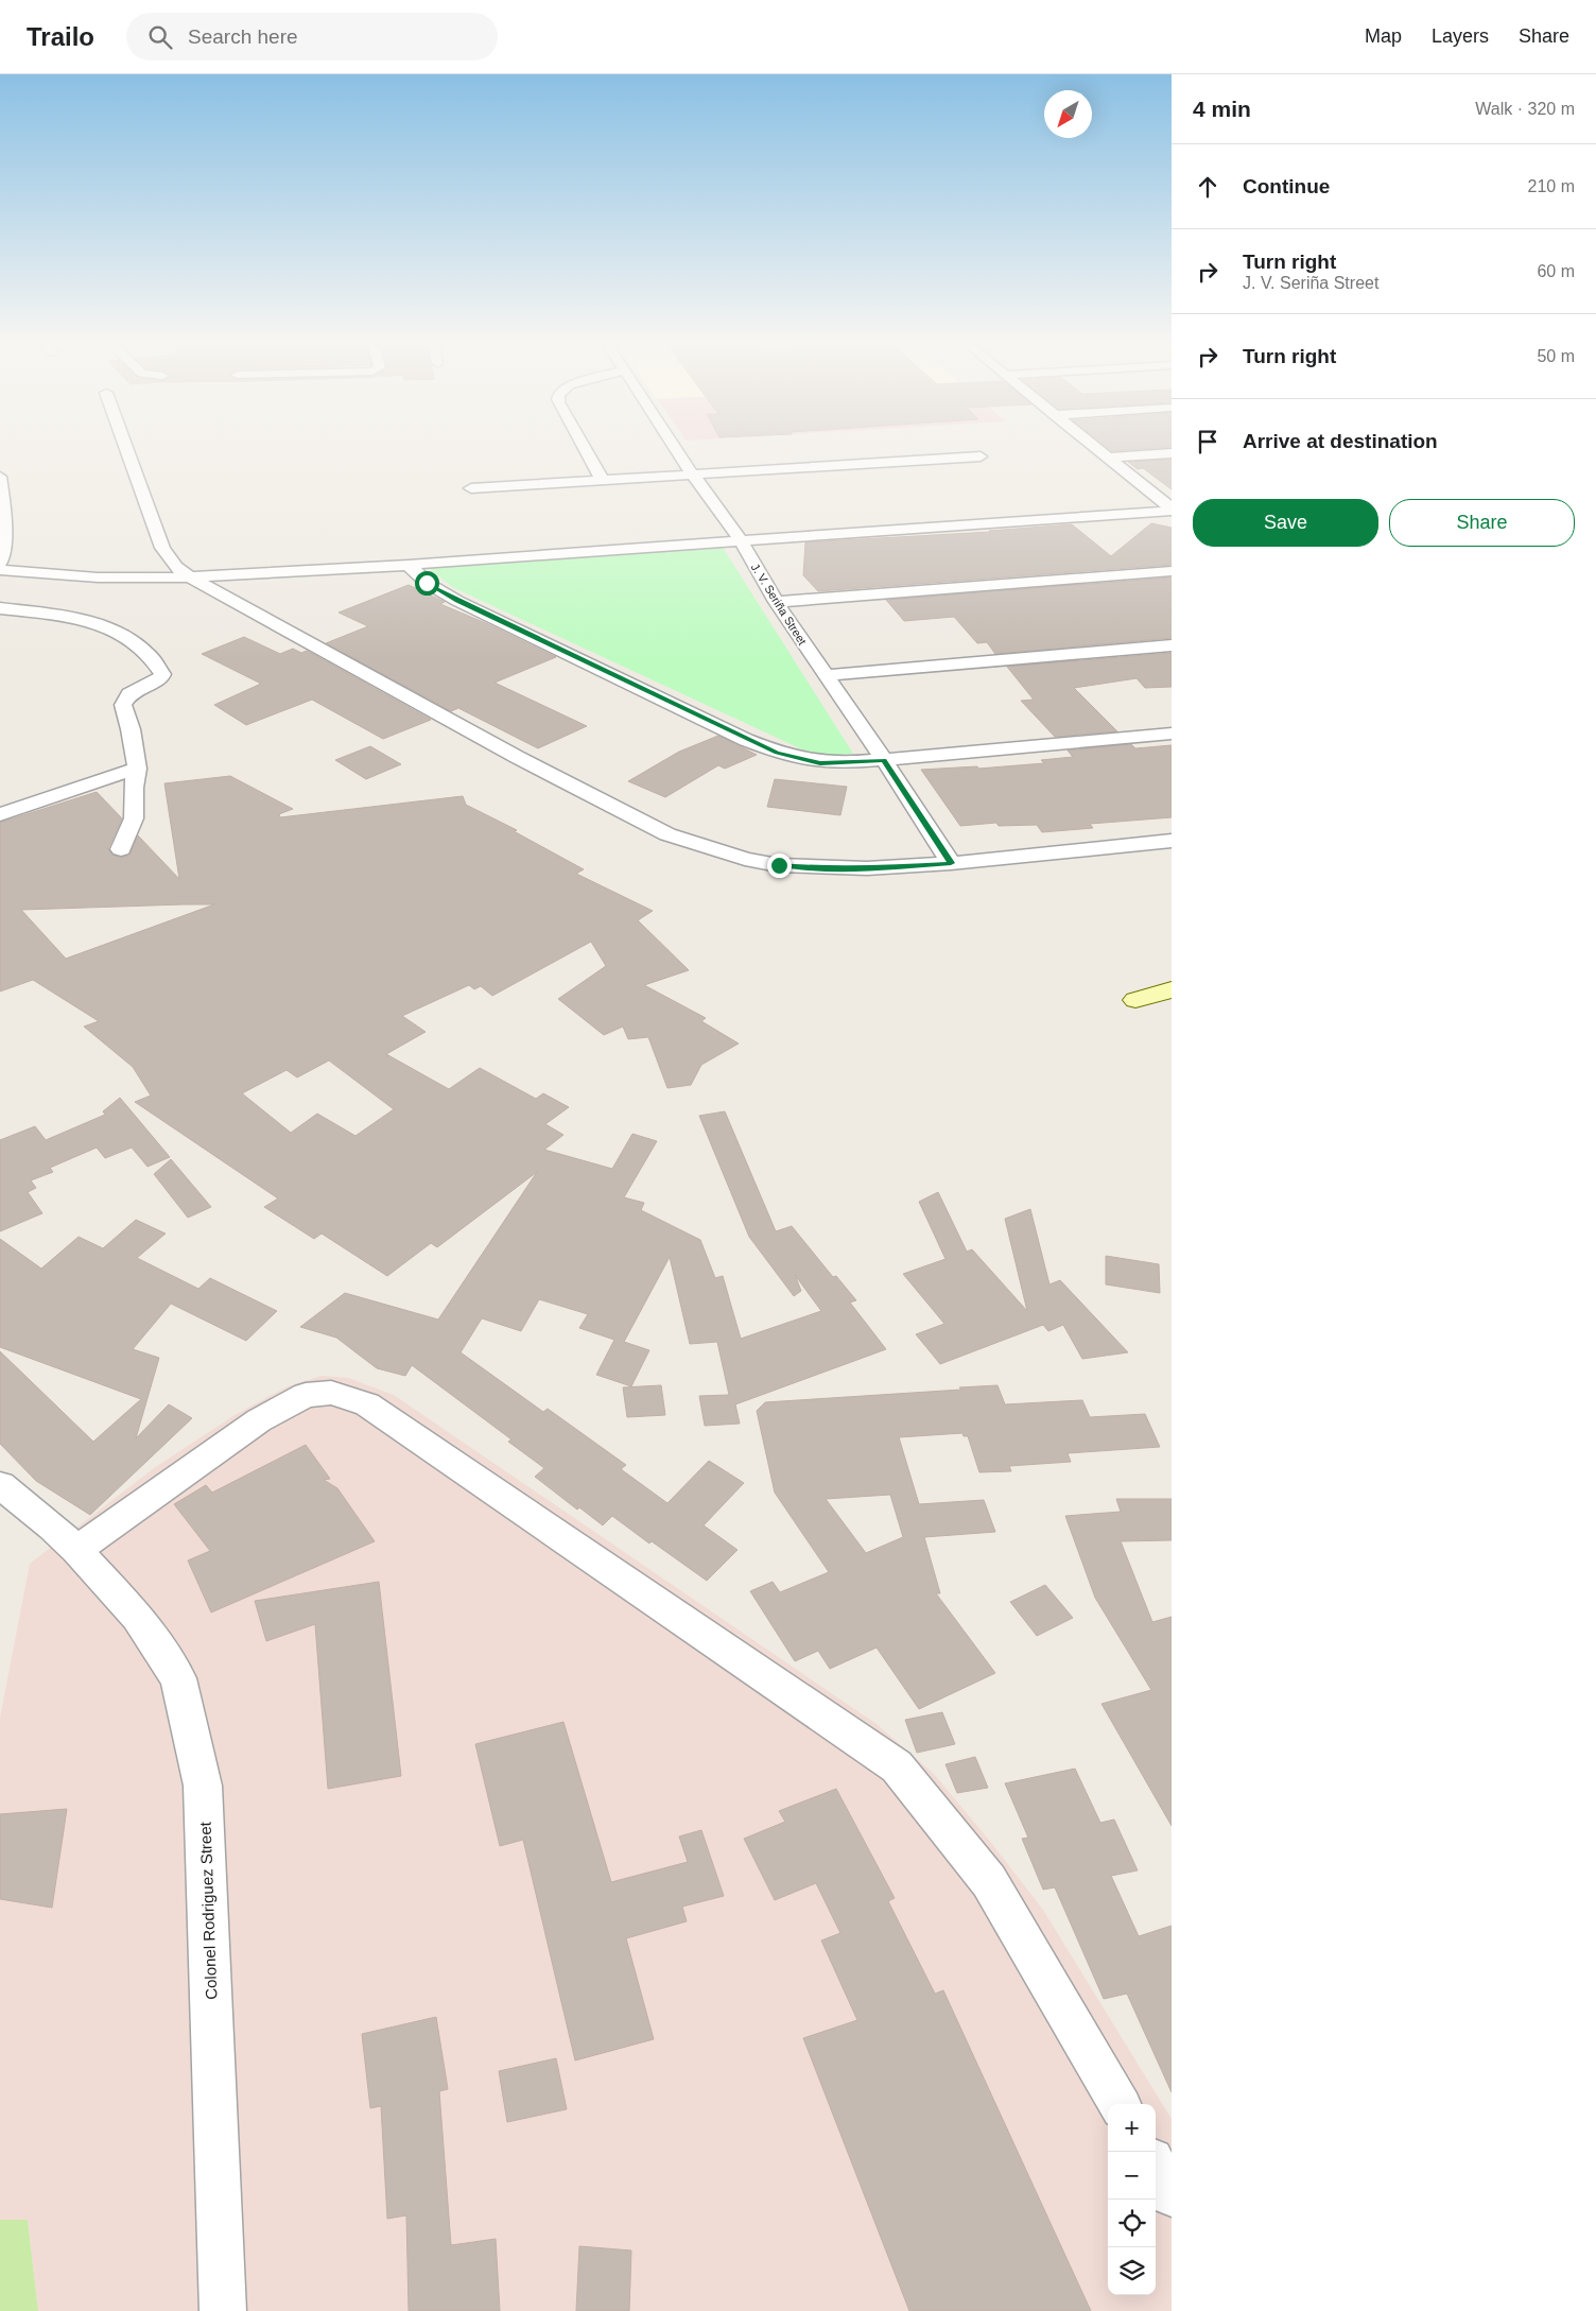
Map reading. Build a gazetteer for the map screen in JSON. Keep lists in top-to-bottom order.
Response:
{
  "streets": {
    "street": ["J. V. Seriña Street", "Colonel Rodriguez Street"]
  },
  "north": "bottom left",
  "page": {
    "header": "Trailo",
    "search": "Search here",
    "nav": ["Map", "Layers", "Share"],
    "heading": ["4 min", "Walk · 320 m"],
    "list": [
      ["Continue", "210 m"],
      ["Turn right", "J. V. Seriña Street", "60 m"],
      ["Turn right", "50 m"],
      "Arrive at destination"
    ],
    "buttons": ["Save", "Share"],
    "map_buttons": ["+", "−"]
  }
}
